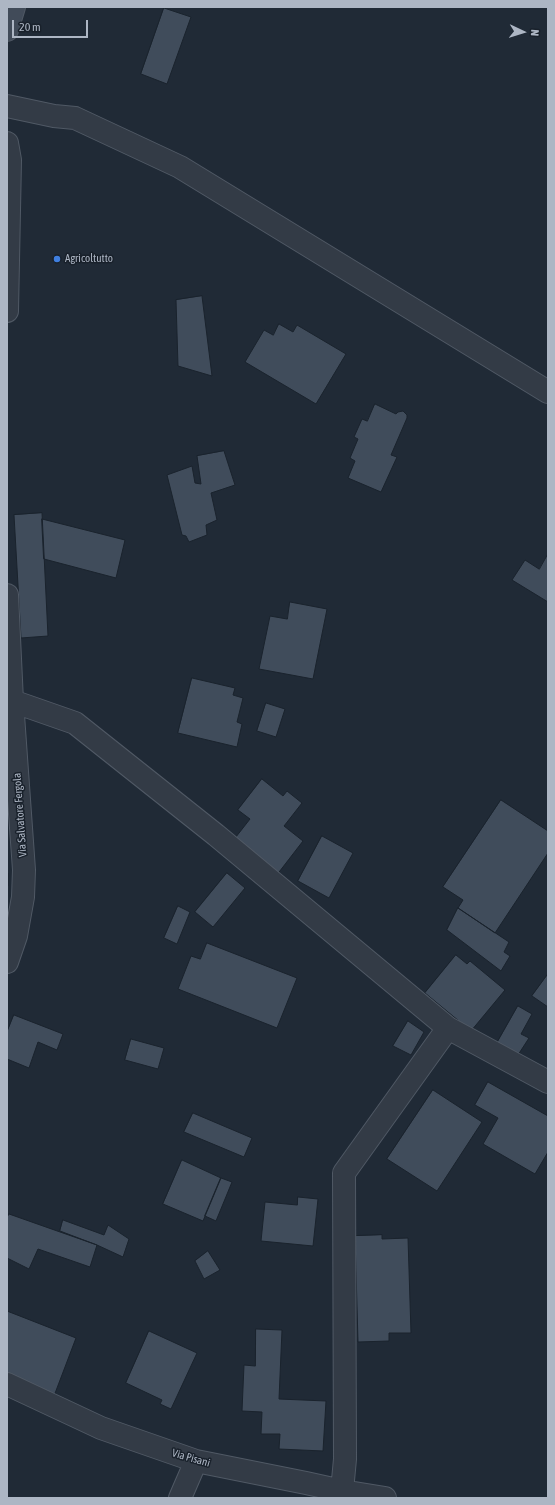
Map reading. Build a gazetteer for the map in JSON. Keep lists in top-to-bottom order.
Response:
{
  "streets": {
    "street": ["Via Salvatore Fergola", "Via Pisani"]
  },
  "places": ["Agricoltutto"],
  "scale_bar": "20 m",
  "north": "right"
}
